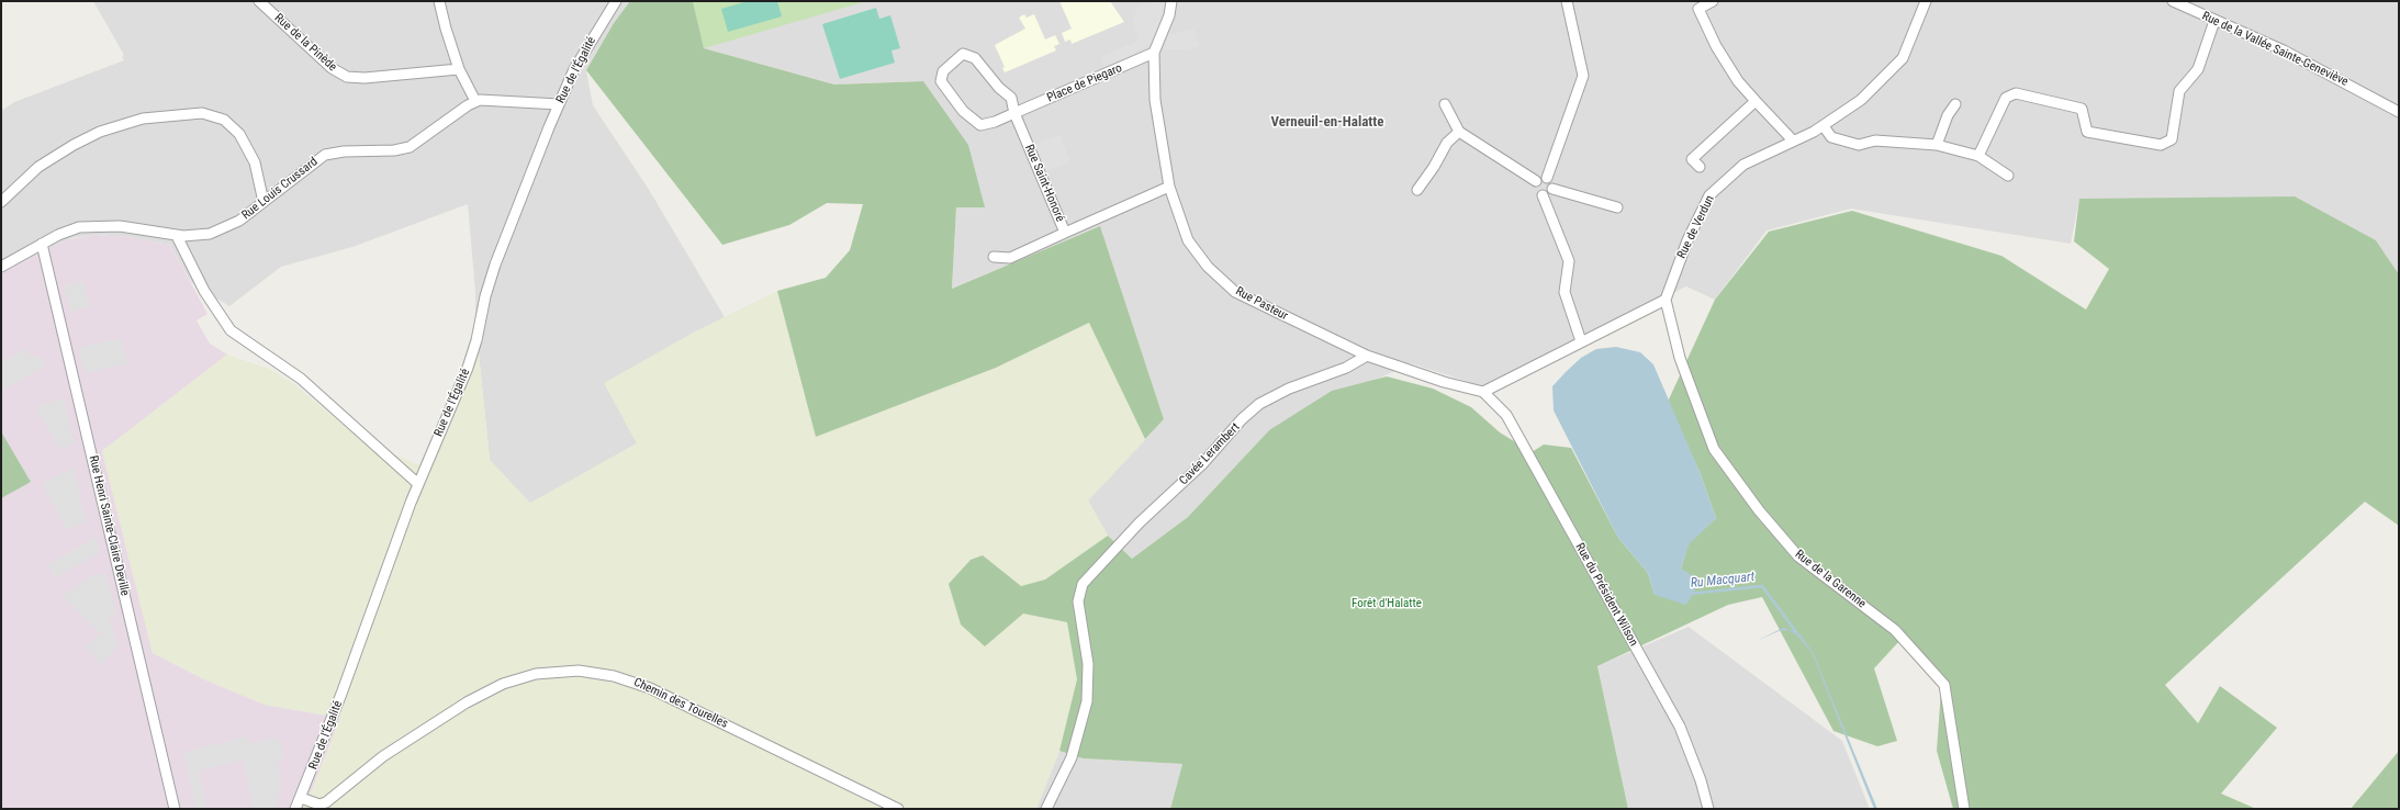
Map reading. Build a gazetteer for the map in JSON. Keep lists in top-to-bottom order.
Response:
{
  "streets": {
    "street": [
      "Rue de la Pinède",
      "Rue de la Vallée Sainte-Geneviève",
      "Rue de l'Égalité",
      "Place de Piegaro",
      "Rue Saint-Honoré",
      "Rue Louis Crussard",
      "Rue de Verdun",
      "Rue Pasteur",
      "Cavée Lerambert",
      "Rue Henri Sainte-Claire Deville",
      "Rue de la Garenne",
      "Rue du Président Wilson",
      "Chemin des Tourelles"
    ]
  },
  "crossings": [
    ["Rue de l'Égalité", "Chemin des Tourelles"],
    ["Place de Piegaro", "Rue Saint-Honoré"],
    ["Place de Piegaro", "Rue Pasteur"],
    ["Rue Louis Crussard", "Rue Henri Sainte-Claire Deville"],
    ["Rue de Verdun", "Rue de la Garenne"],
    ["Rue Pasteur", "Cavée Lerambert"],
    ["Rue Pasteur", "Rue du Président Wilson"]
  ],
  "districts": ["Verneuil-en-Halatte"],
  "water": ["Ru Macquart"],
  "parks": ["Forêt d'Halatte"]
}
